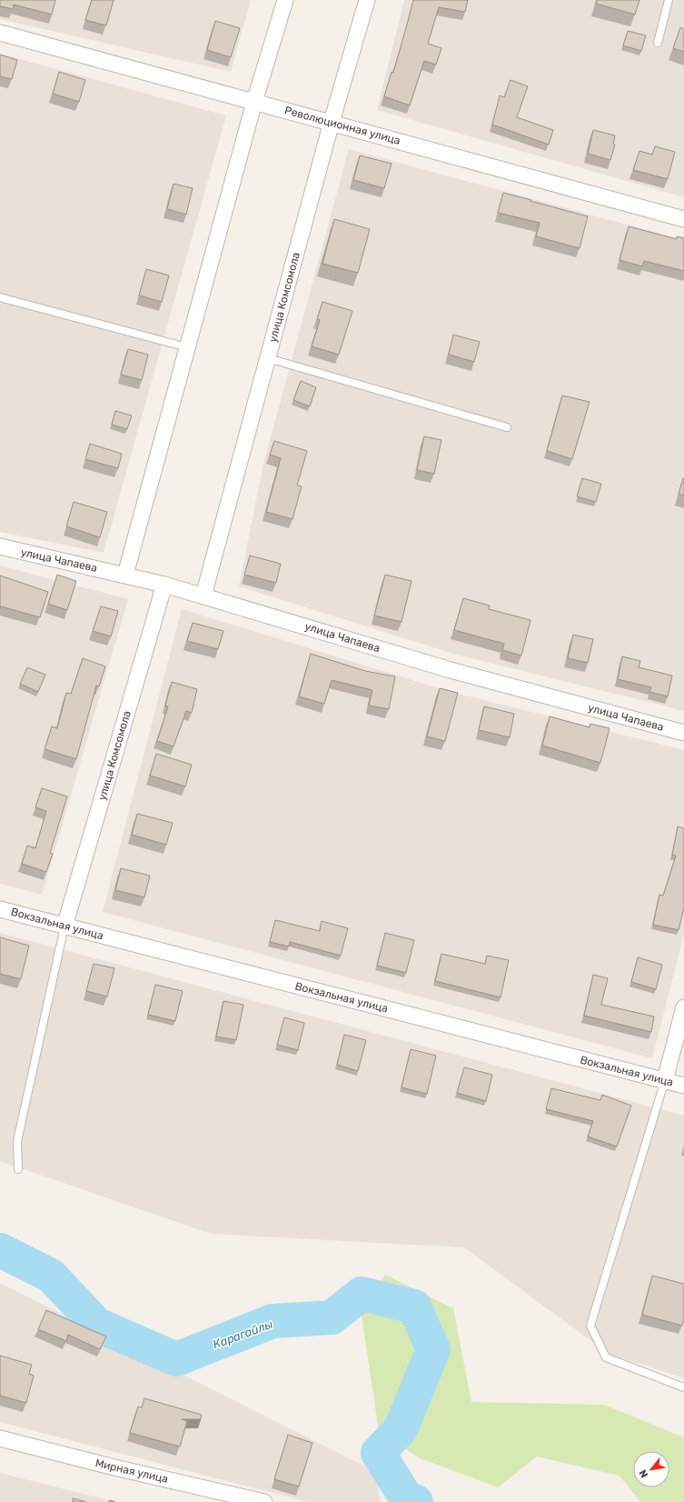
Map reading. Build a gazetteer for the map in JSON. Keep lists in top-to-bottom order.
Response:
{
  "streets": {
    "street": [
      "Революционная улица",
      "улица Комсомола",
      "улица Чапаева",
      "Вокзальная улица",
      "Мирная улица"
    ]
  },
  "crossings": [
    ["Революционная улица", "улица Комсомола"],
    ["улица Комсомола", "улица Чапаева"],
    ["улица Комсомола", "Вокзальная улица"]
  ],
  "water": ["Карагайлы"],
  "north": "bottom left"
}
